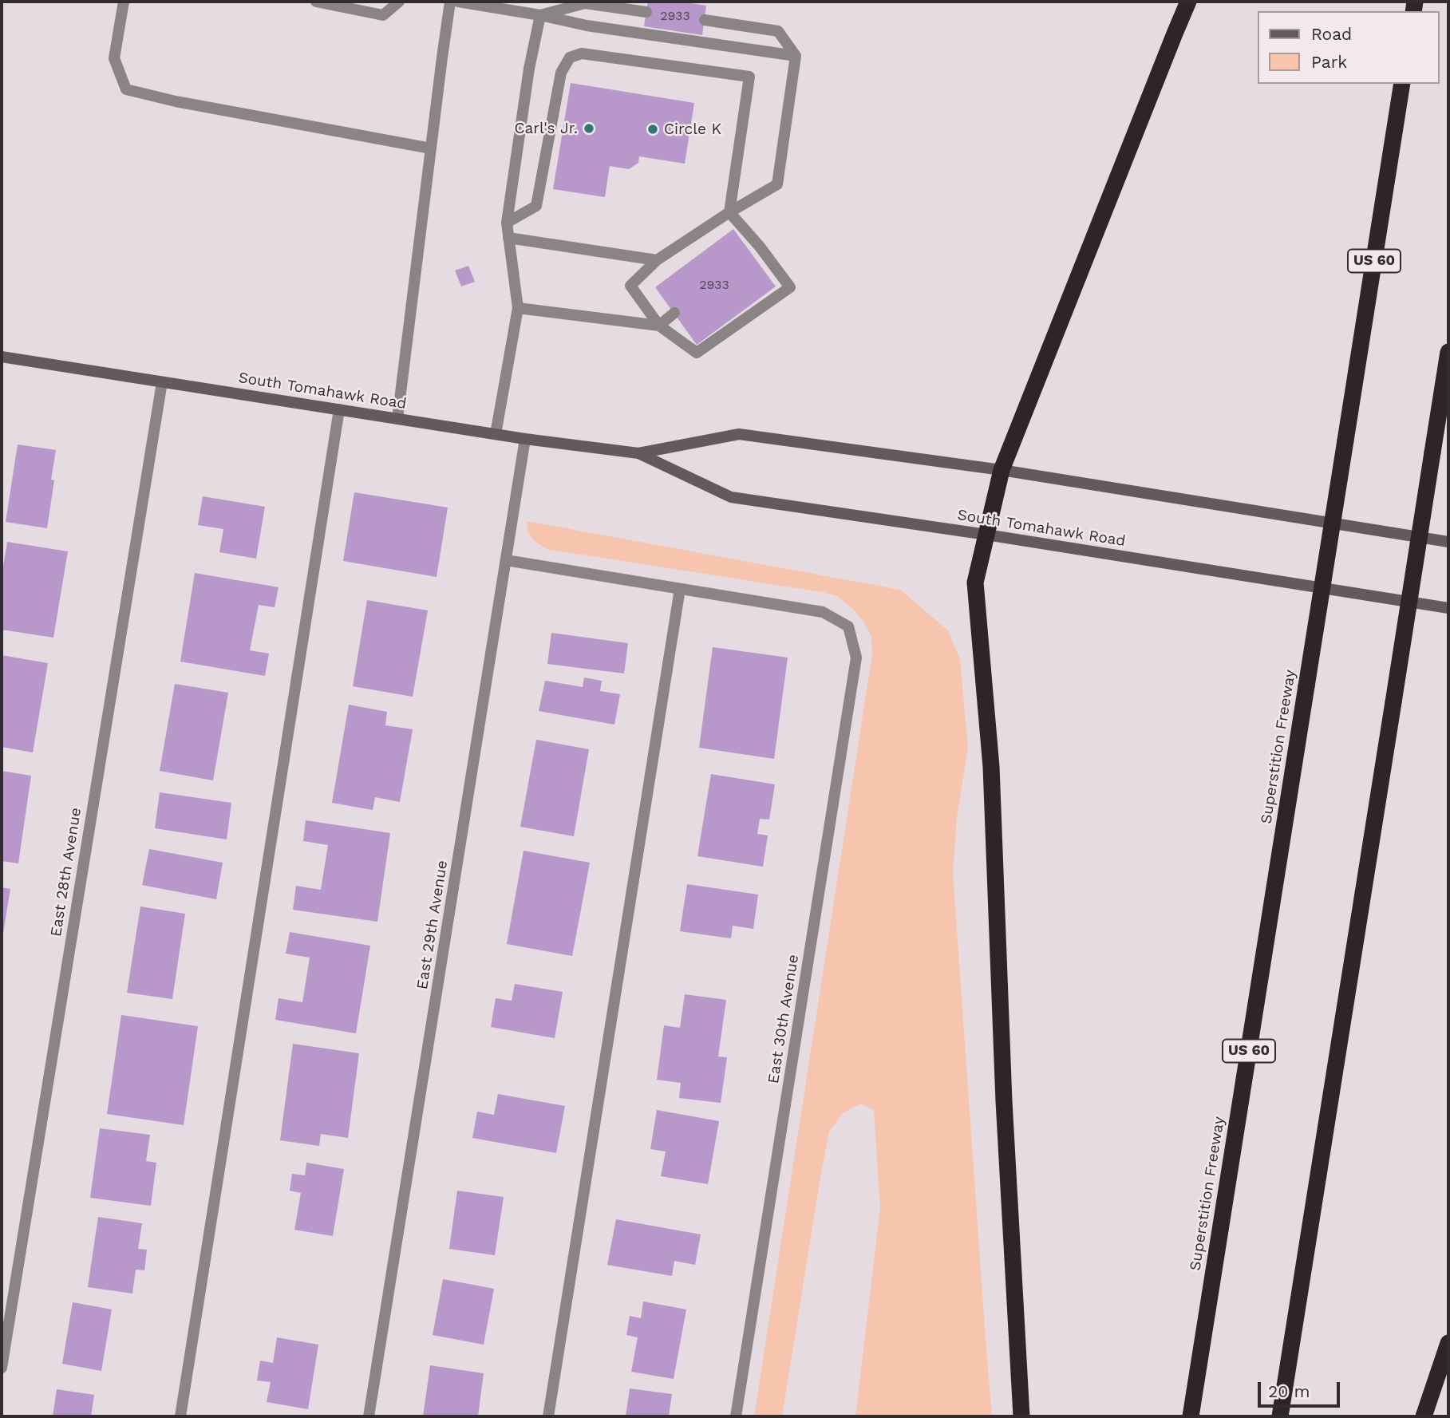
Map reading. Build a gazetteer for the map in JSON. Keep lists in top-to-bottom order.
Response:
{
  "streets": {
    "highway": ["US 60", "Superstition Freeway"],
    "main road": ["South Tomahawk Road"],
    "street": ["East 28th Avenue", "East 29th Avenue", "East 30th Avenue"]
  },
  "crossings": [
    ["South Tomahawk Road", "East 28th Avenue"],
    ["South Tomahawk Road", "East 29th Avenue"]
  ],
  "places": ["Carl's Jr.", "Circle K"],
  "house_numbers": ["2933", "2933"],
  "legend": ["Road", "Park"],
  "scale_bar": "20 m"
}
